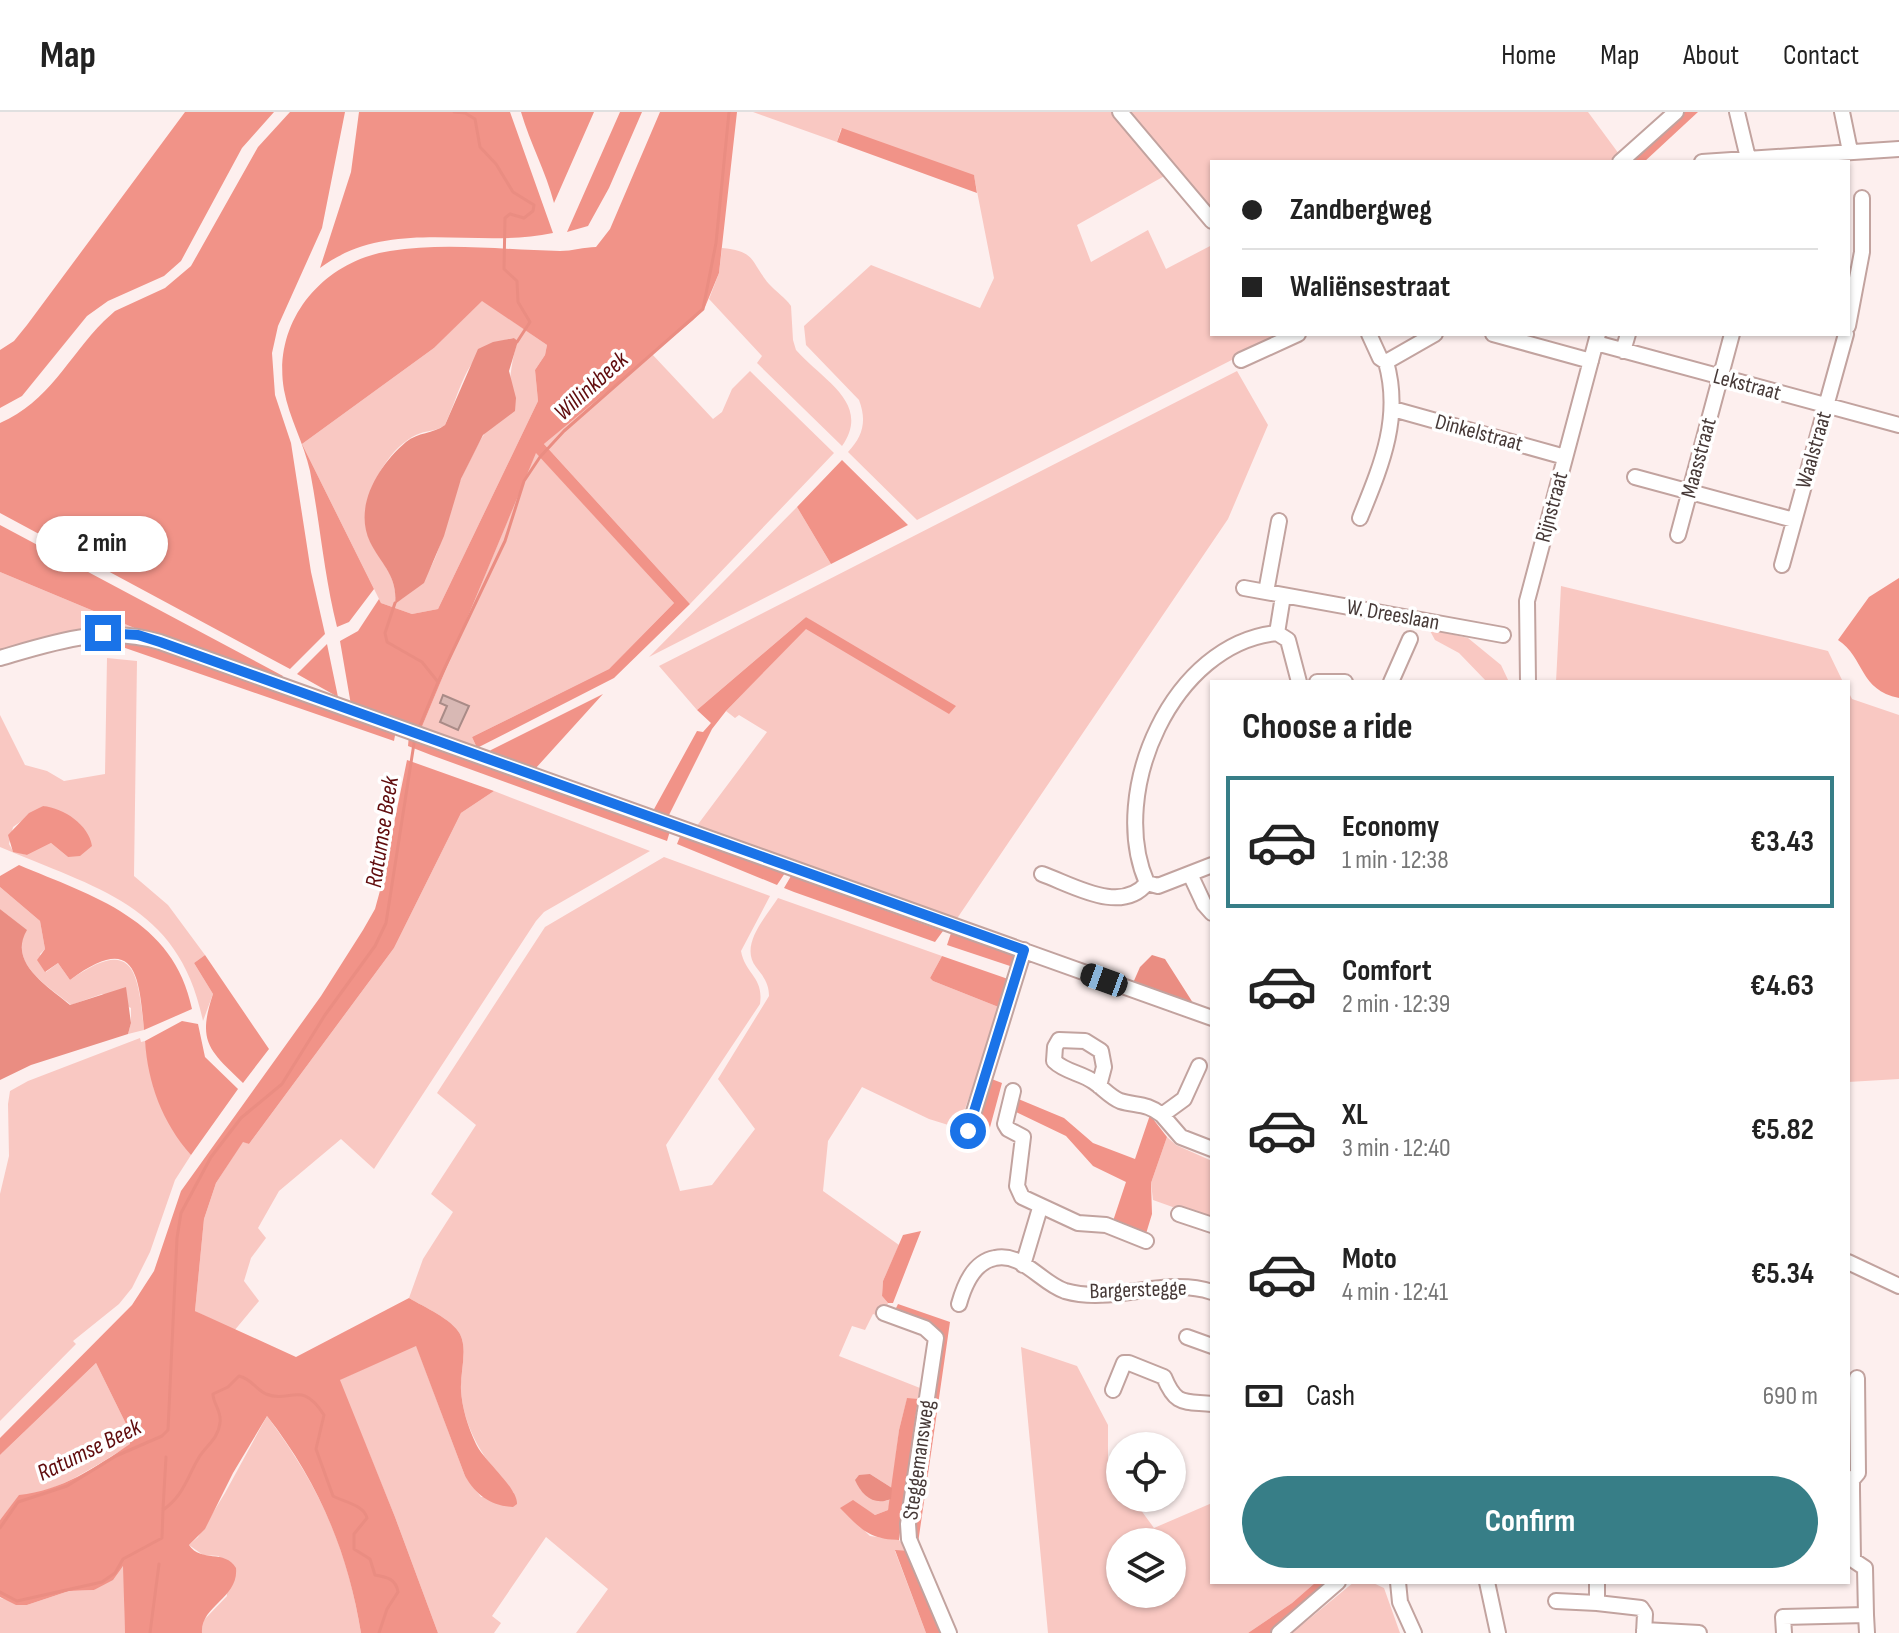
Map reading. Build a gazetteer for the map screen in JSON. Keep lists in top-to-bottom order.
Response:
{
  "streets": {
    "street": [
      "Lekstraat",
      "Dinkelstraat",
      "Waalstraat",
      "Maasstraat",
      "Rijnstraat",
      "W. Dreeslaan",
      "Bargerstegge",
      "Steggemansweg"
    ]
  },
  "crossings": [
    ["Lekstraat", "Waalstraat"],
    ["Lekstraat", "Maasstraat"],
    ["Lekstraat", "Rijnstraat"],
    ["Dinkelstraat", "Rijnstraat"]
  ],
  "water": ["Willinkbeek", "Ratumse Beek"],
  "page": {
    "header": "Map",
    "nav": [
      "Home",
      "Map",
      "About",
      "Contact"
    ],
    "banner": ["Zandbergweg", "Waliënsestraat"],
    "bubble": "2 min",
    "heading": "Choose a ride",
    "list": [
      {
        "name": "Economy",
        "note": "1 min · 12:38",
        "value": "€3.43"
      },
      {
        "name": "Comfort",
        "note": "2 min · 12:39",
        "value": "€4.63"
      },
      {
        "name": "XL",
        "note": "3 min · 12:40",
        "value": "€5.82"
      },
      {
        "name": "Moto",
        "note": "4 min · 12:41",
        "value": "€5.34"
      }
    ],
    "pay": ["Cash", "690 m"],
    "buttons": "Confirm"
  }
}
